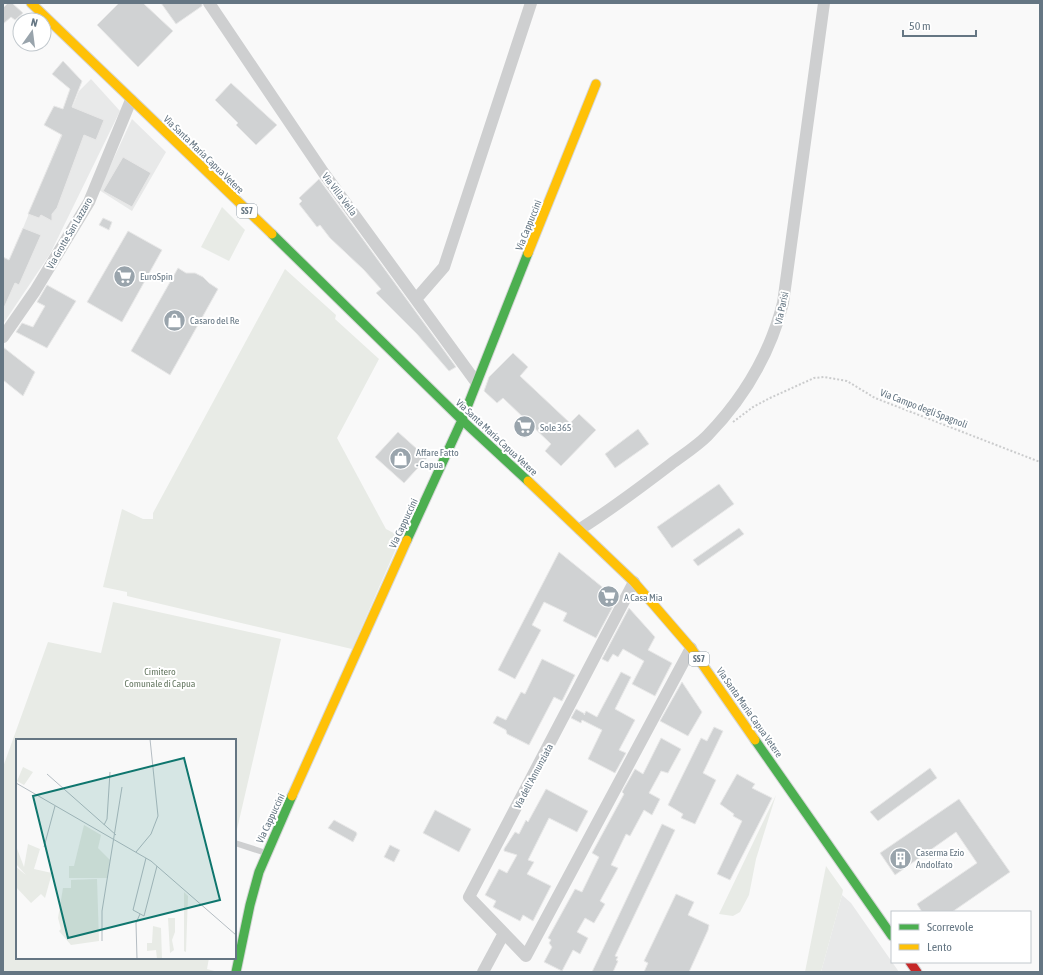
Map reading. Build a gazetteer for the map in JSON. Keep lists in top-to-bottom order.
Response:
{
  "streets": {
    "main road": ["Via Santa Maria Capua Vetere", "SS7", "Via Cappuccini"],
    "street": [
      "Via Villa Vella",
      "Via Grotte San Lazzaro",
      "Via Parisi",
      "Via dell'Annunziata"
    ],
    "path": ["Via Campo degli Spagnoli"]
  },
  "crossings": [
    ["Via Santa Maria Capua Vetere", "Via Cappuccini"],
    ["Via Santa Maria Capua Vetere", "Via Grotte San Lazzaro"],
    ["Via Santa Maria Capua Vetere", "Via Parisi"],
    ["Via Santa Maria Capua Vetere", "Via dell'Annunziata"],
    ["Via Villa Vella", "Via Cappuccini"],
    ["Via Parisi", "Via Campo degli Spagnoli"]
  ],
  "parks": ["Cimitero Comunale di Capua"],
  "places": {
    "supermarket": ["EuroSpin", "Sole 365", "A Casa Mia"],
    "shop": ["Casaro del Re", "Affare Fatto - Capua"],
    "building": ["Caserma Ezio Andolfato"]
  },
  "legend": ["Scorrevole", "Lento"],
  "scale_bar": "50 m",
  "north": "top"
}
